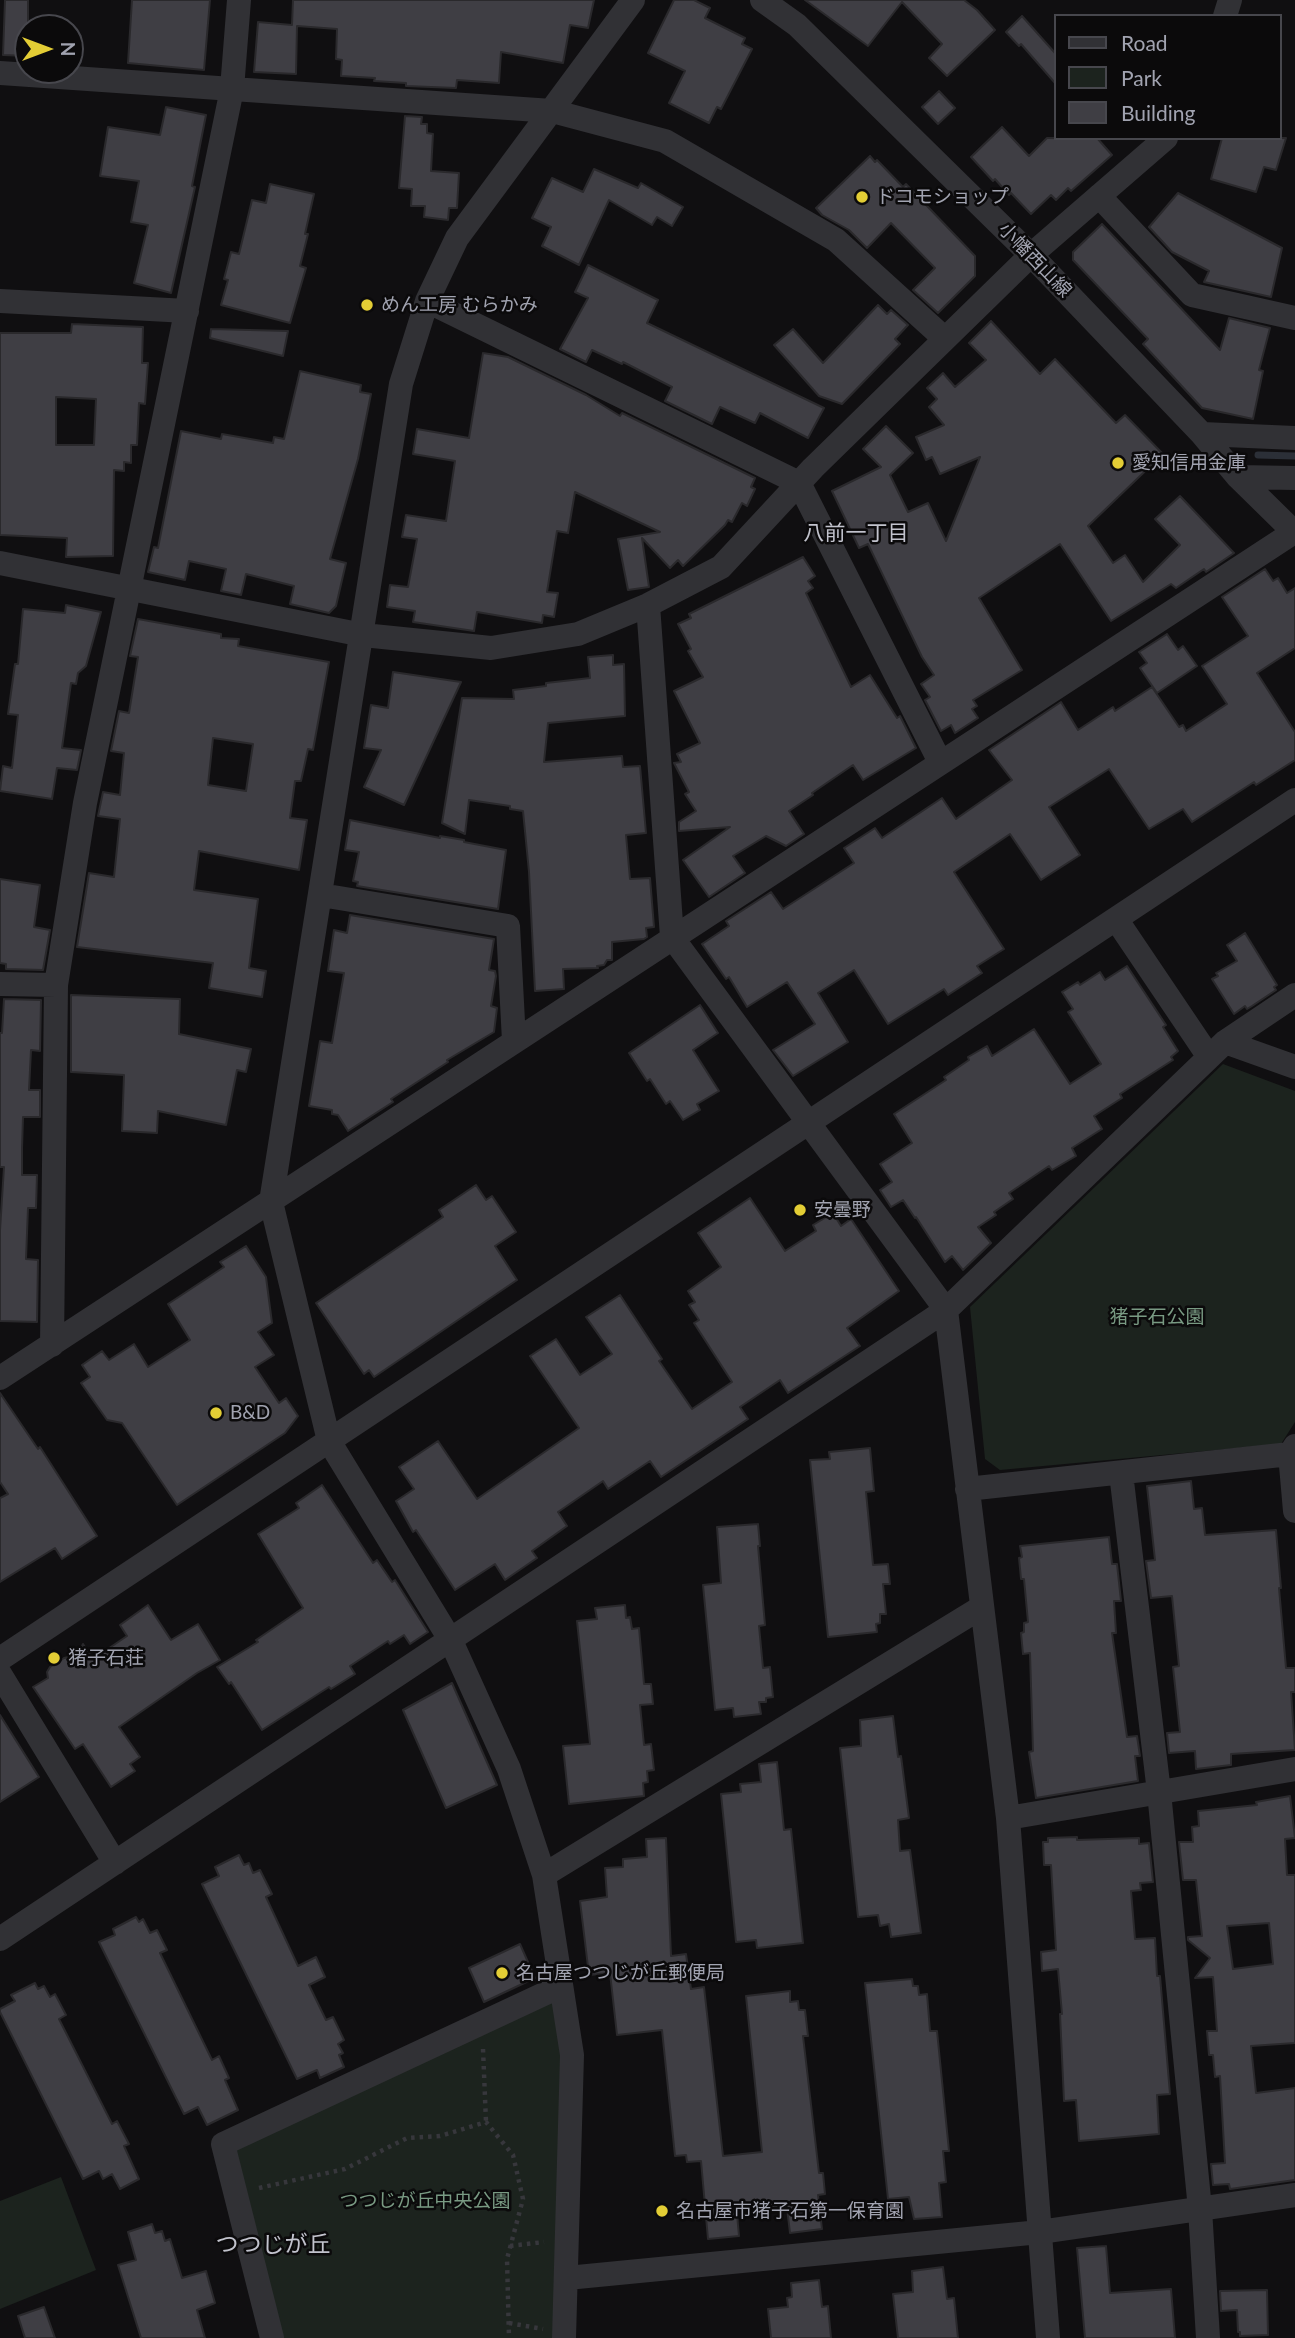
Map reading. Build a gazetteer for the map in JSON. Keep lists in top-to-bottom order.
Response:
{
  "streets": {
    "street": ["小幡西山線"]
  },
  "districts": ["八前一丁目", "つつじが丘"],
  "parks": ["猪子石公園", "つつじが丘中央公園"],
  "places": [
    "ドコモショップ",
    "めん工房 むらかみ",
    "愛知信用金庫",
    "安曇野",
    "B&D",
    "猪子石荘",
    "名古屋つつじが丘郵便局",
    "名古屋市猪子石第一保育園"
  ],
  "legend": ["Road", "Park", "Building"],
  "north": "right"
}
